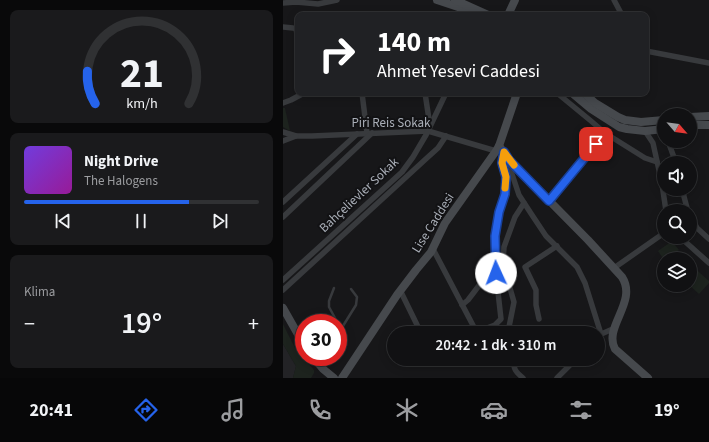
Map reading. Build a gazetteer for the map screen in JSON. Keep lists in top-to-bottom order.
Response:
{
  "streets": {
    "street": ["Piri Reis Sokak", "Bahçelievler Sokak", "Lise Caddesi"]
  },
  "crossings": [
    ["Piri Reis Sokak", "Bahçelievler Sokak"],
    ["Piri Reis Sokak", "Lise Caddesi"]
  ],
  "north": "bottom right",
  "page": {
    "turn": ["140 m", "Ahmet Yesevi Caddesi"],
    "song": ["Night Drive", "The Halogens"],
    "tile": "Klima",
    "heat": ["−", "19°", "+"],
    "limit": "30",
    "trip": "20:42 · 1 dk · 310 m",
    "tabs": ["20:41", "19°"],
    "gauge": ["21", "km/h"]
  }
}
